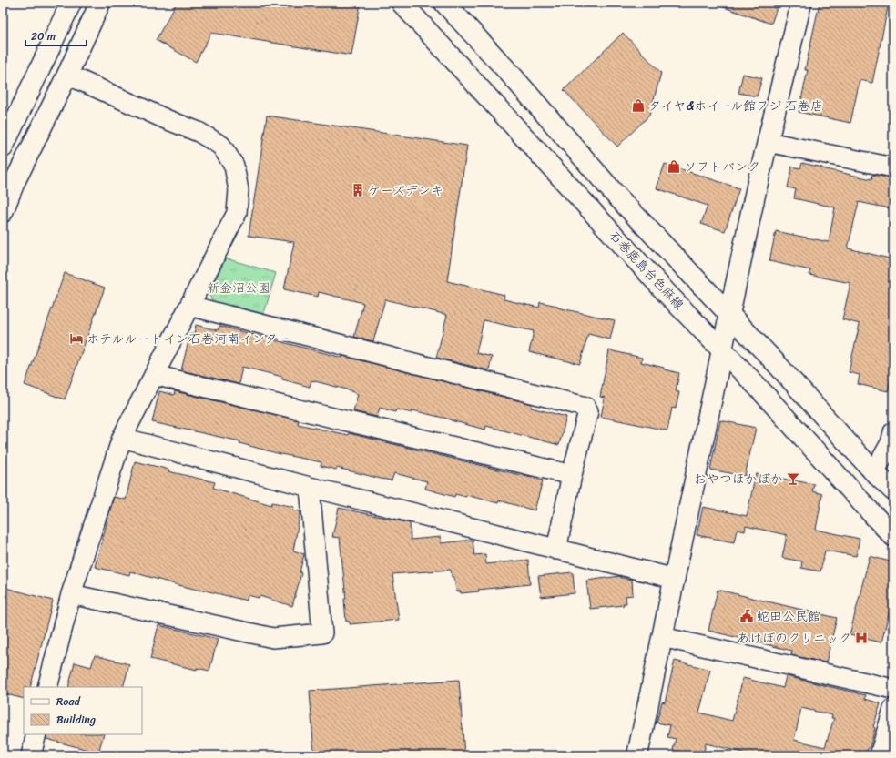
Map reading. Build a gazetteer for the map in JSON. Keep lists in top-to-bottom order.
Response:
{
  "streets": {
    "main road": ["石巻鹿島台色麻線"]
  },
  "parks": ["新金沼公園"],
  "places": {
    "shop": ["タイヤ&ホイール館フジ 石巻店", "ソフトバンク"],
    "building": ["ケーズデンキ"],
    "hotel": ["ホテルルートイン石巻河南インター"],
    "bar": ["おやつほかぽか"],
    "public building": ["蛇田公民館"],
    "hospital": ["あけぼのクリニック"]
  },
  "legend": ["Road", "Building"],
  "scale_bar": "20 m"
}
